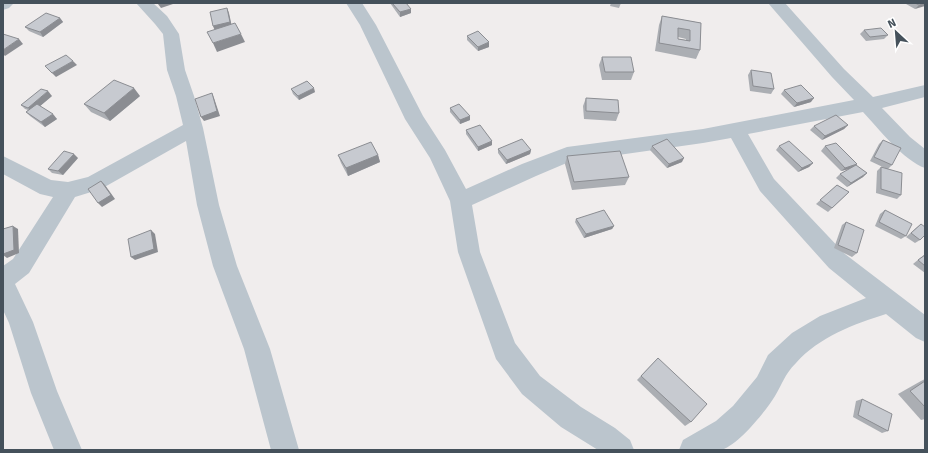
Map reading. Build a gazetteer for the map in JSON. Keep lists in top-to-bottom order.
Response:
{
  "north": "top left"
}
